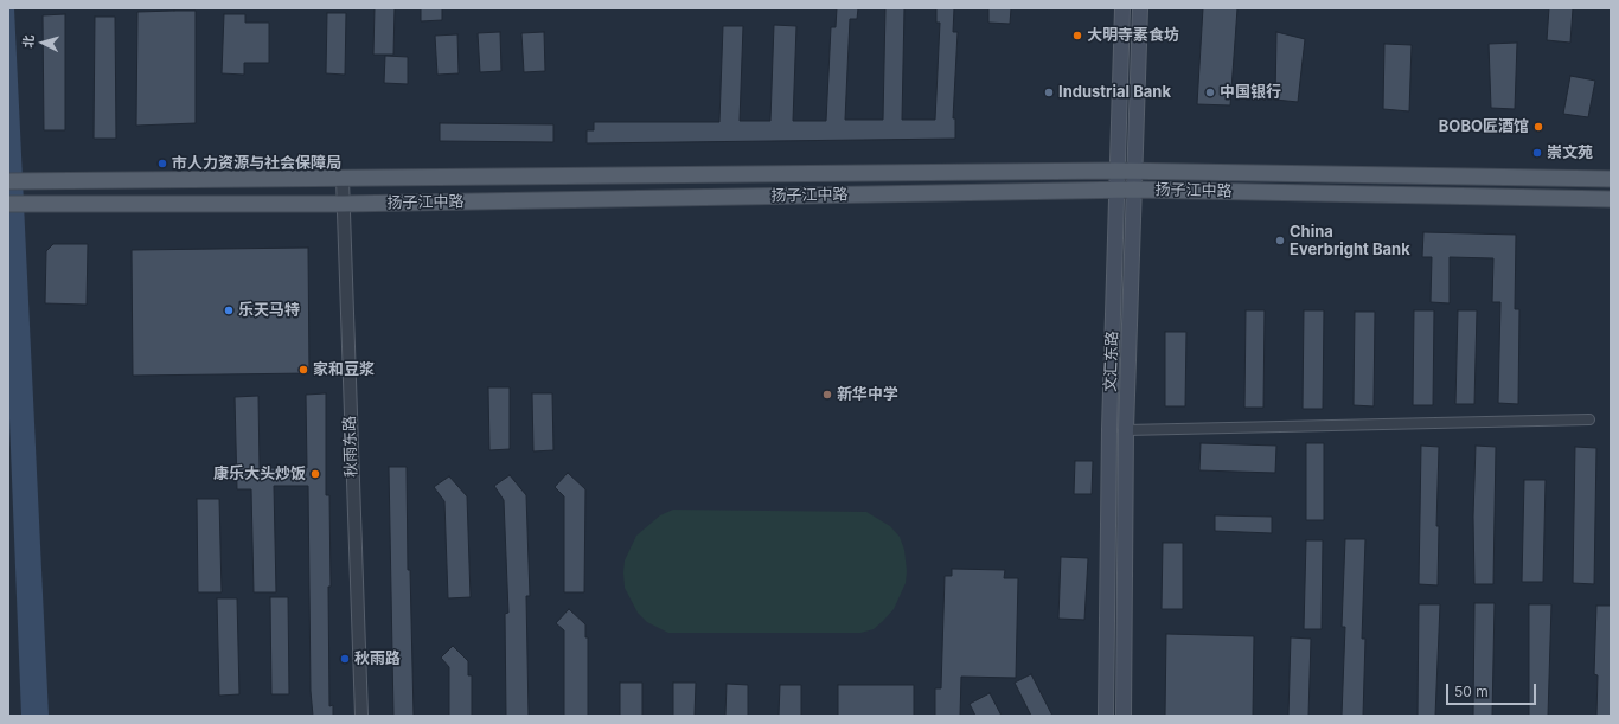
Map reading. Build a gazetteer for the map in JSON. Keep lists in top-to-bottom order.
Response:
{
  "streets": {
    "main road": ["扬子江中路", "文汇东路"],
    "street": ["秋雨东路"]
  },
  "crossings": [
    ["扬子江中路", "文汇东路"],
    ["扬子江中路", "秋雨东路"]
  ],
  "places": [
    "大明寺素食坊",
    "Industrial Bank",
    "中国银行",
    "BOBO匠酒馆",
    "崇文苑",
    "市人力资源与社会保障局",
    "China Everbright Bank",
    "乐天马特",
    "家和豆浆",
    "新华中学",
    "康乐大头炒饭",
    "秋雨路"
  ],
  "scale_bar": "50 m",
  "north": "left"
}
